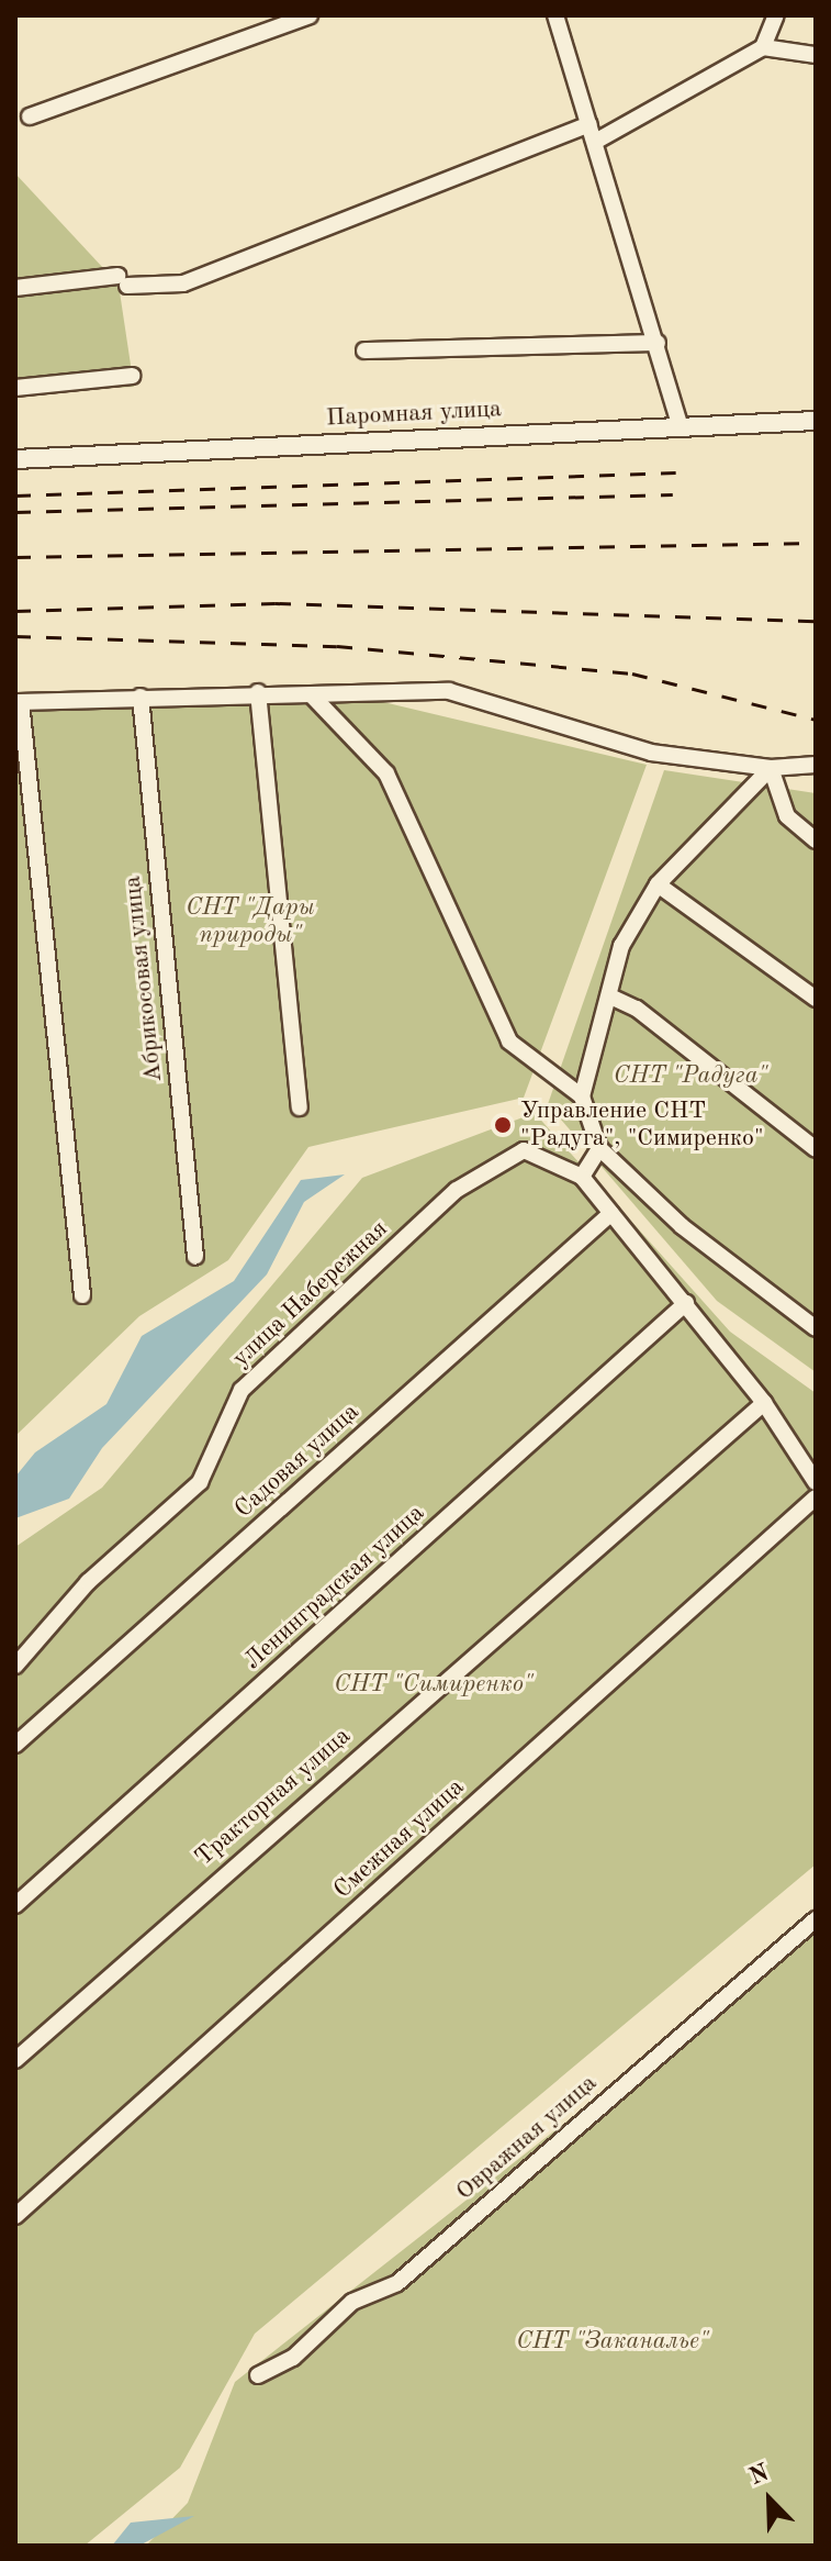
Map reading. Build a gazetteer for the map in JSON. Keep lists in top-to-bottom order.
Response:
{
  "streets": {
    "street": [
      "Паромная улица",
      "Абрикосовая улица",
      "улица Набережная",
      "Садовая улица",
      "Ленинградская улица",
      "Тракторная улица",
      "Смежная улица",
      "Овражная улица"
    ]
  },
  "parks": [
    "СНТ \"Дары природы\"",
    "СНТ \"Радуга\"",
    "СНТ \"Симиренко\"",
    "СНТ \"Заканалье\""
  ],
  "places": ["Управление СНТ \"Радуга\", \"Симиренко\""],
  "north": "top left"
}
